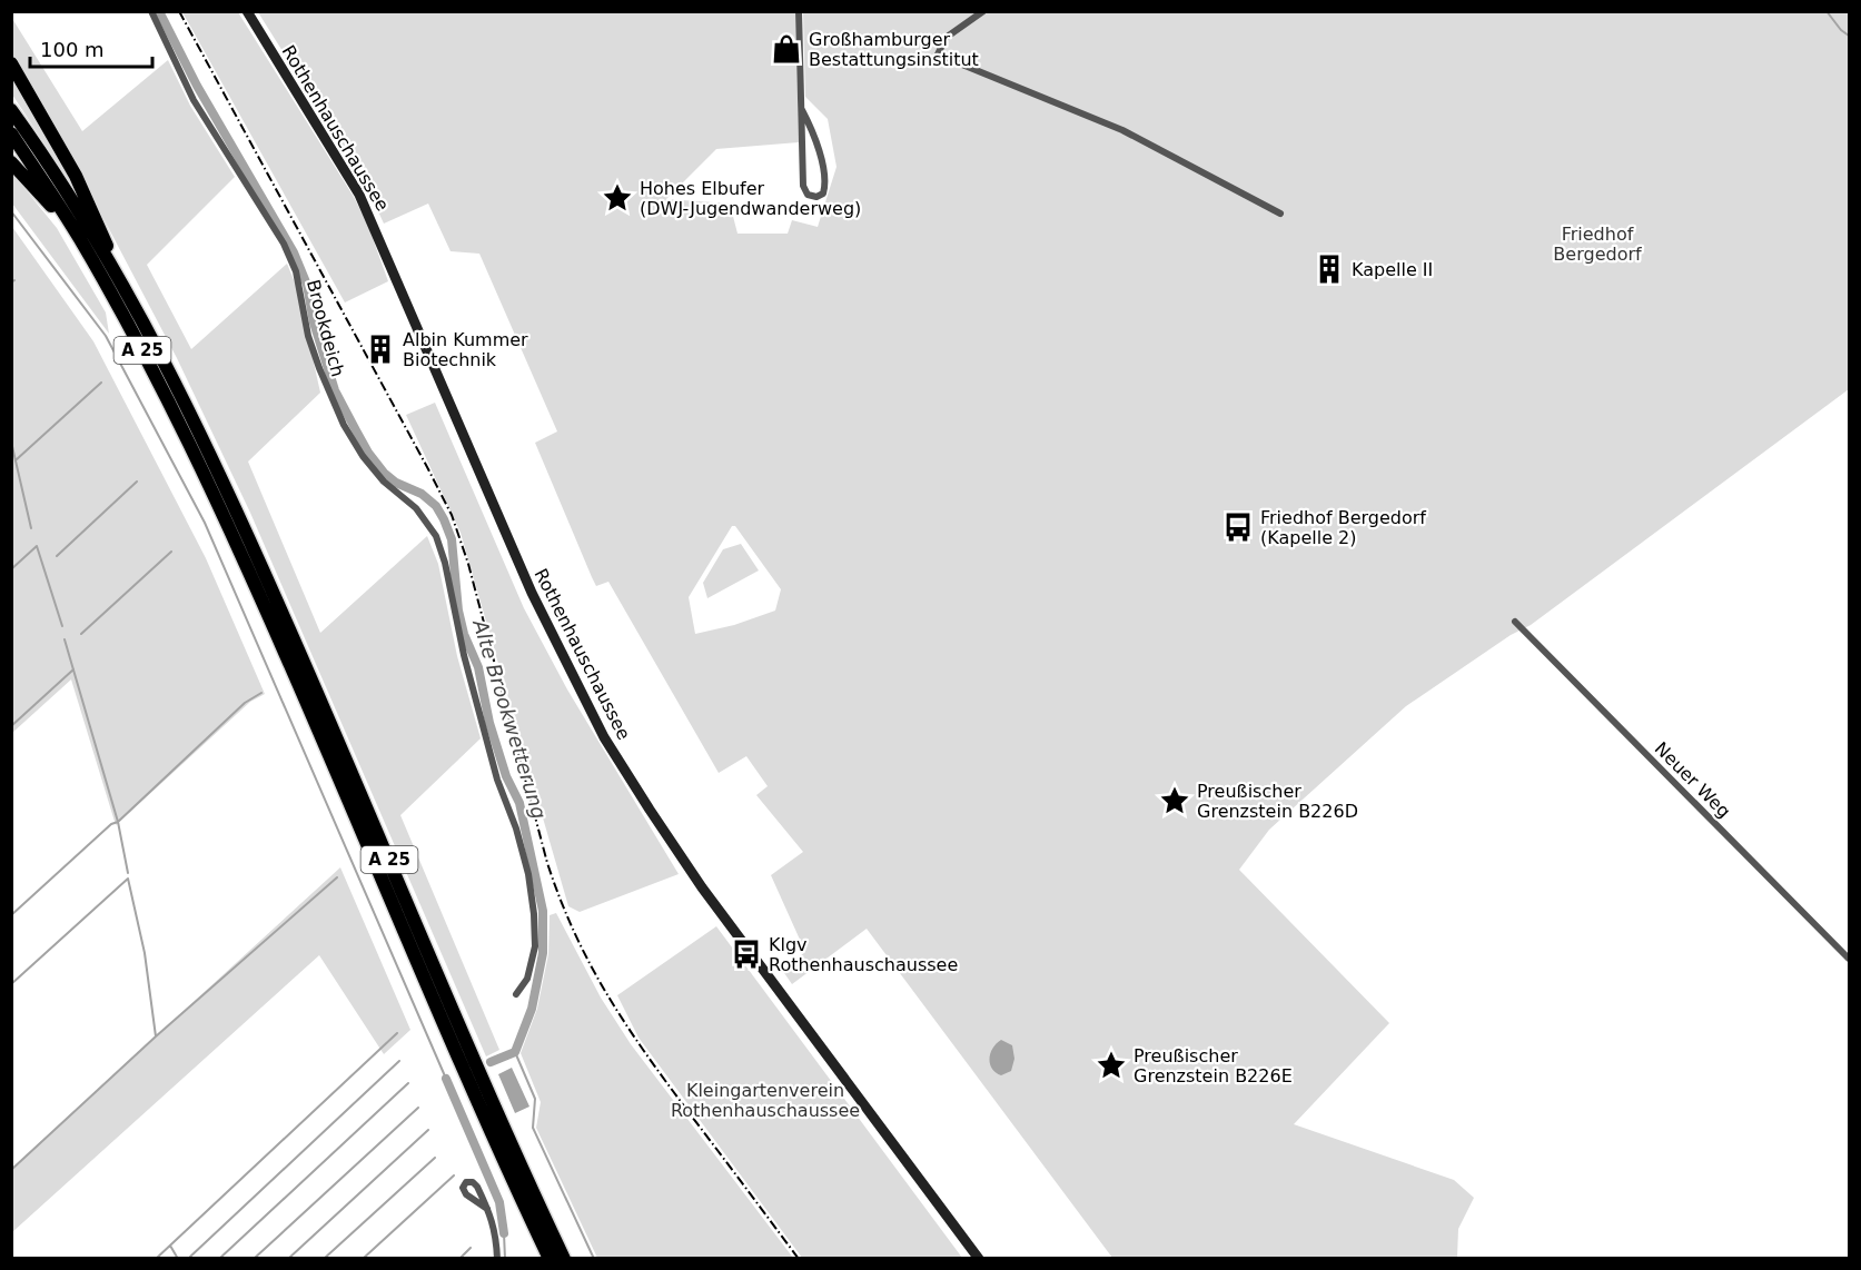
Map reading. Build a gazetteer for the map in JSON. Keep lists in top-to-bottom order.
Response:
{
  "streets": {
    "highway": ["A 25"],
    "main road": ["Rothenhauschaussee"],
    "street": ["Brookdeich", "Neuer Weg"]
  },
  "water": ["Alte Brookwetterung"],
  "parks": ["Friedhof Bergedorf", "Kleingartenverein Rothenhauschaussee"],
  "places": {
    "shop": ["Großhamburger Bestattungsinstitut"],
    "place": ["Hohes Elbufer (DWJ-Jugendwanderweg)", "Preußischer Grenzstein B226D", "Preußischer Grenzstein B226E"],
    "building": ["Kapelle II", "Albin Kummer Biotechnik"],
    "bus stop": ["Friedhof Bergedorf (Kapelle 2)", "Klgv Rothenhauschaussee"]
  },
  "scale_bar": "100 m"
}
